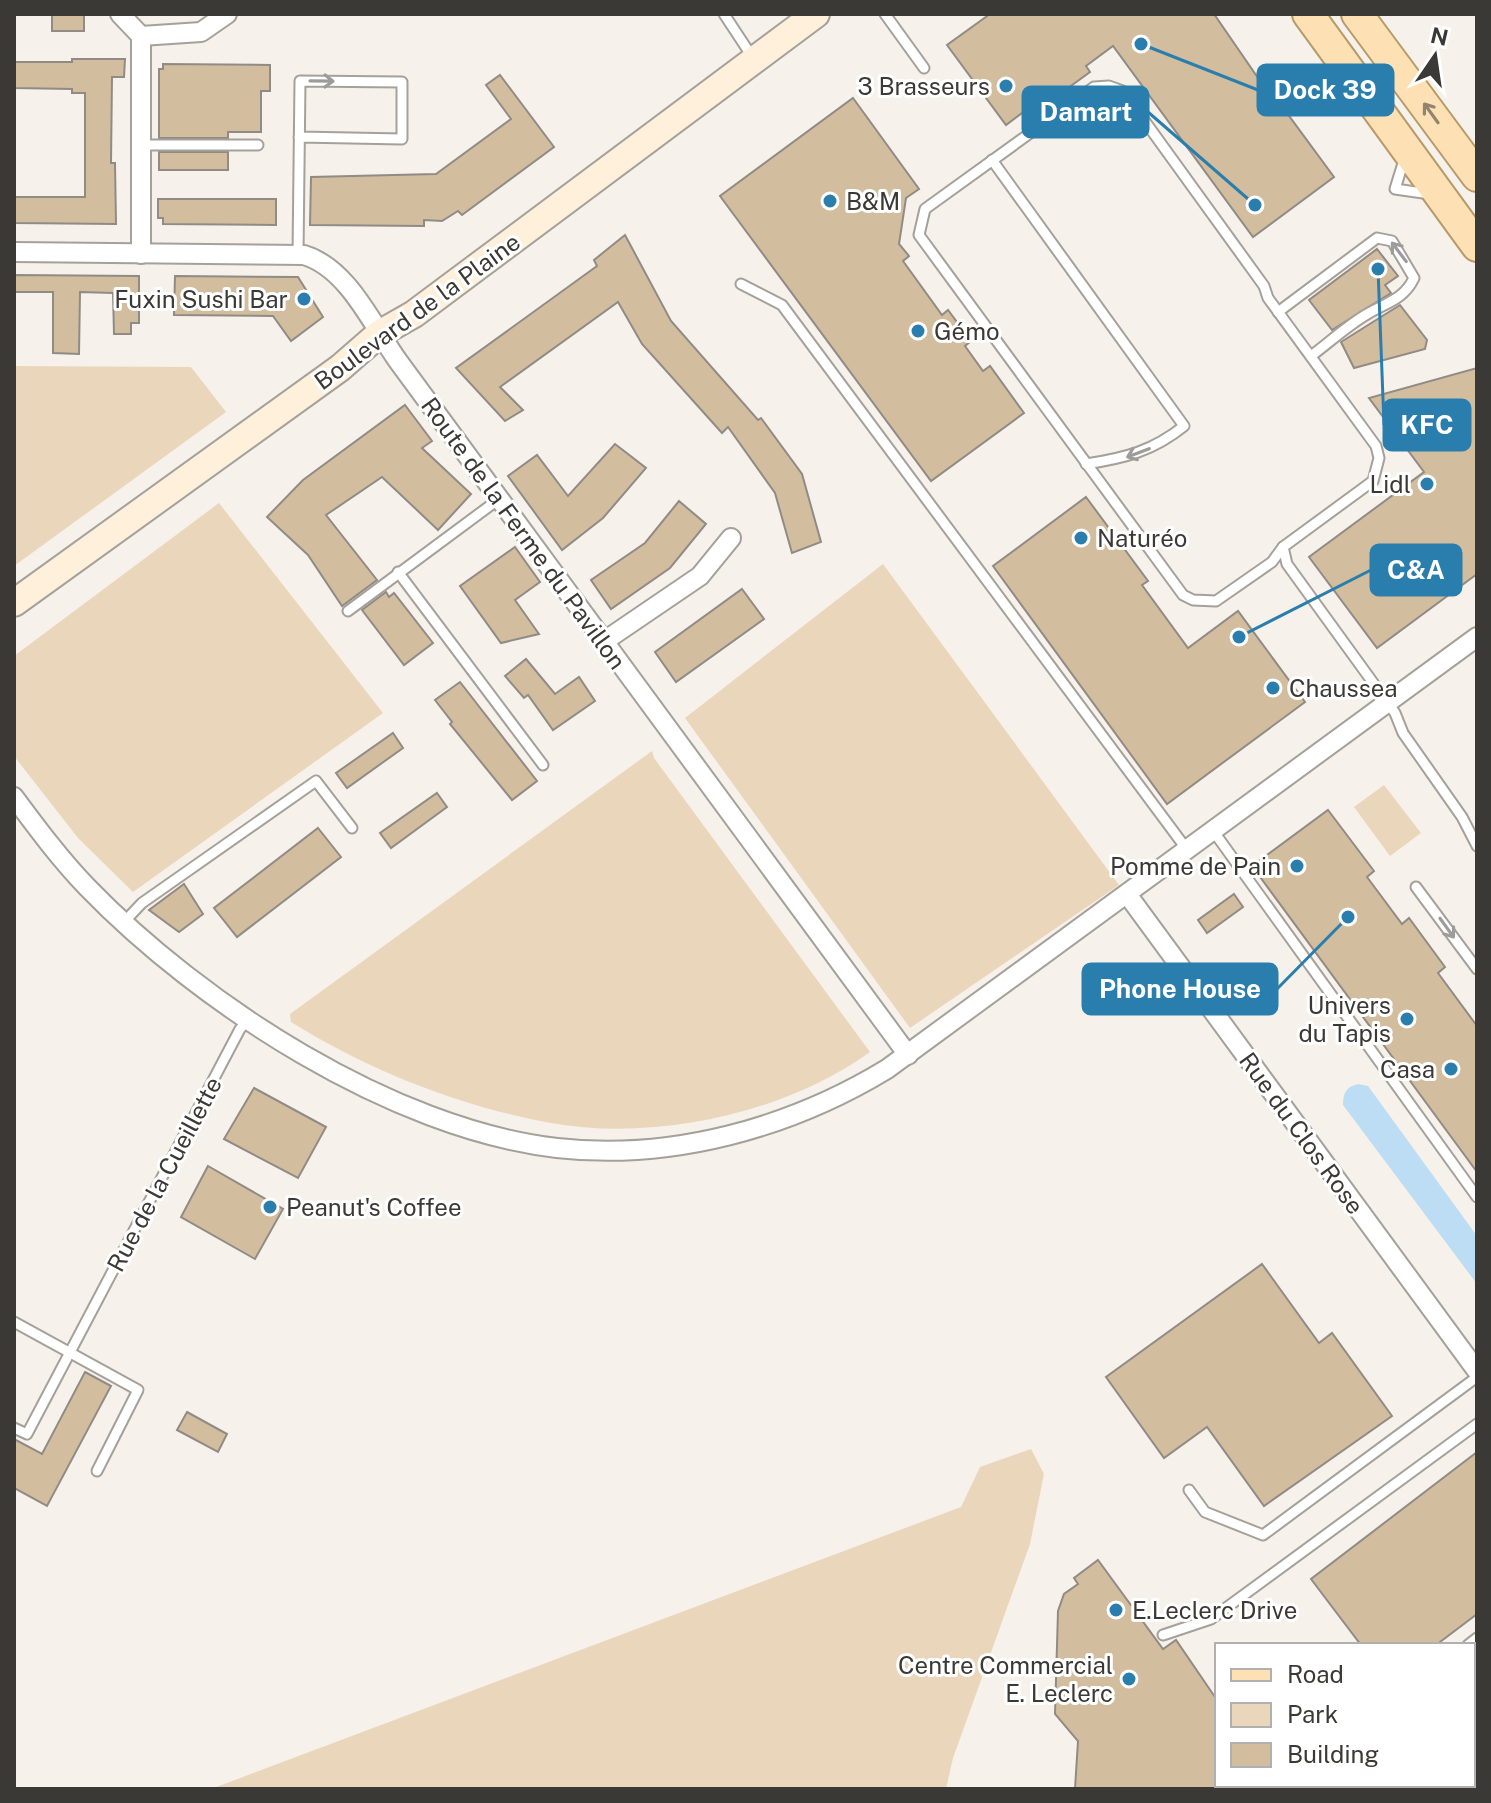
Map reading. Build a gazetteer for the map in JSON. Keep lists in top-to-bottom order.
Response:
{
  "streets": {
    "main road": ["Boulevard de la Plaine"],
    "street": ["Route de la Ferme du Pavillon", "Rue du Clos Rose"],
    "lane": ["Rue de la Cueillette"]
  },
  "crossings": [
    ["Boulevard de la Plaine", "Route de la Ferme du Pavillon"]
  ],
  "places": [
    "Dock 39",
    "3 Brasseurs",
    "B&M",
    "Damart",
    "KFC",
    "Fuxin Sushi Bar",
    "Gémo",
    "Lidl",
    "Naturéo",
    "C&A",
    "Chaussea",
    "Pomme de Pain",
    "Phone House",
    "Univers du Tapis",
    "Casa",
    "Peanut's Coffee",
    "E.Leclerc Drive",
    "Centre Commercial E. Leclerc"
  ],
  "legend": ["Road", "Park", "Building"],
  "north": "top"
}
